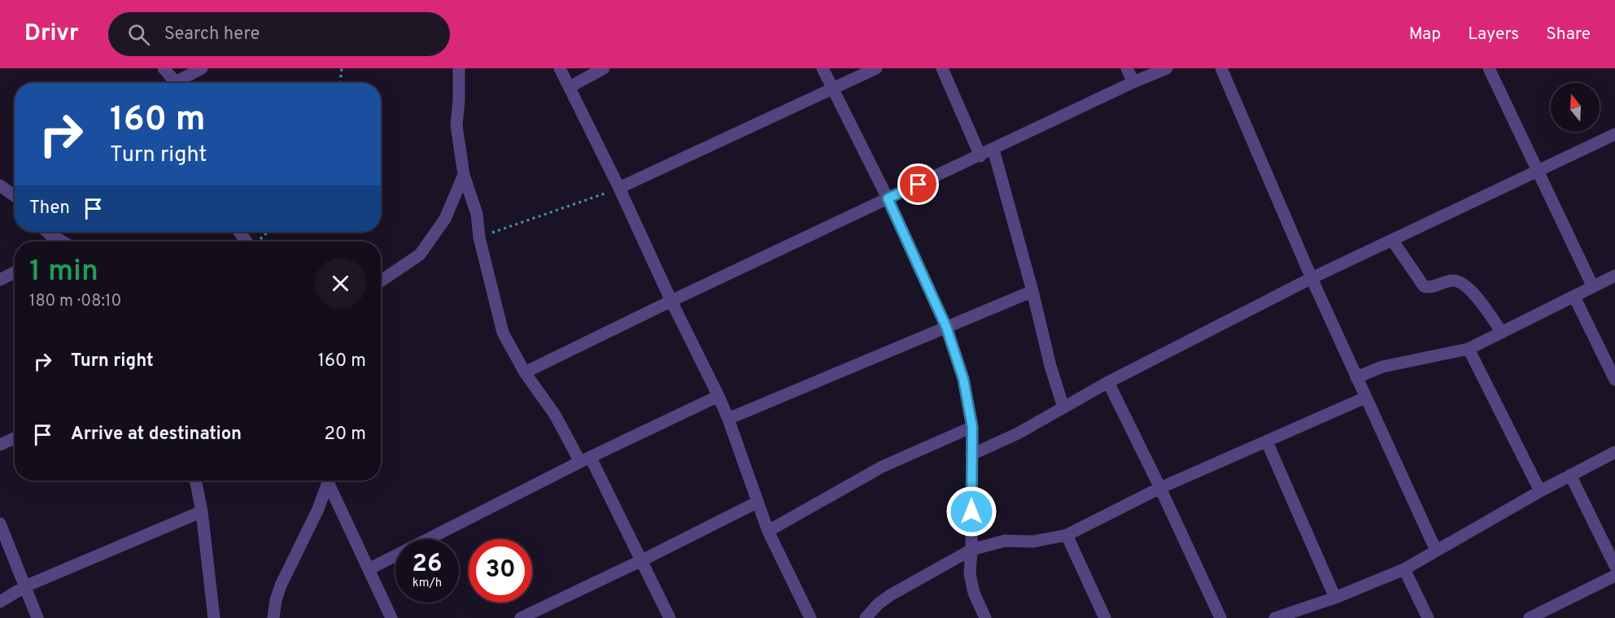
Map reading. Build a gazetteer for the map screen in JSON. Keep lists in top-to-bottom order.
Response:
{
  "north": "top",
  "page": {
    "header": "Drivr",
    "search": "Search here",
    "nav": ["Map", "Layers", "Share"],
    "turn": ["160 m", "Turn right"],
    "then": "Then",
    "heading": ["1 min", "180 m · 08:10"],
    "list": [
      {
        "name": "Turn right",
        "value": "160 m"
      },
      {
        "name": "Arrive at destination",
        "value": "20 m"
      }
    ],
    "speed": "26 km/h",
    "limit": "30"
  }
}
